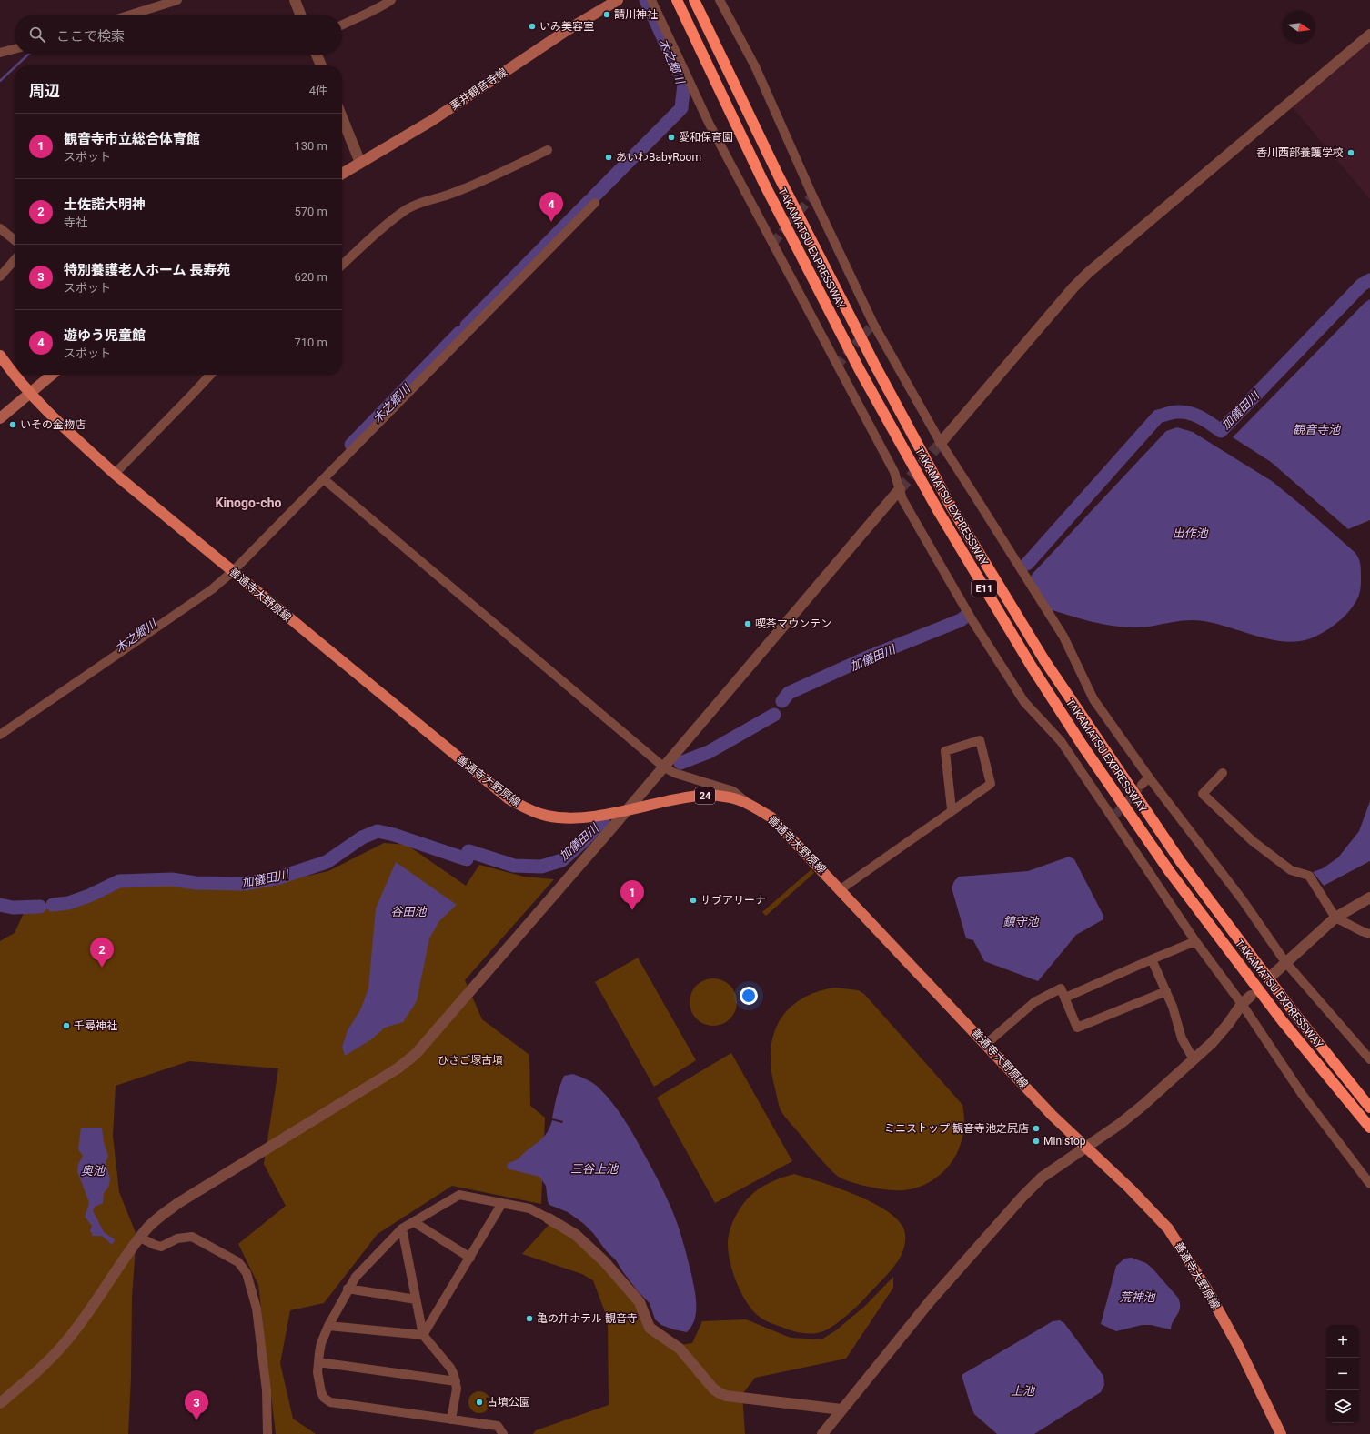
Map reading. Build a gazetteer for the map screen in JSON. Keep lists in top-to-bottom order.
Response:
{
  "streets": {
    "highway": ["TAKAMATSU EXPRESSWAY", "E11"],
    "main road": ["粟井観音寺線", "善通寺大野原線", "24"]
  },
  "districts": ["Kinogo-cho"],
  "water": [
    "木之郷川",
    "加儀田川",
    "観音寺池",
    "出作池",
    "谷田池",
    "鎮守池",
    "三谷上池",
    "奥池",
    "荒神池",
    "上池"
  ],
  "parks": ["ひさご塚古墳"],
  "places": [
    "請川神社",
    "いみ美容室",
    "愛和保育園",
    "香川西部養護学校",
    "あいわBabyRoom",
    "いその金物店",
    "喫茶マウンテン",
    "サブアリーナ",
    "千尋神社",
    "ミニストップ 観音寺池之尻店",
    "Ministop",
    "亀の井ホテル 観音寺",
    "古墳公園"
  ],
  "north": "right",
  "page": {
    "search": "ここで検索",
    "heading": ["周辺", "4件"],
    "list": [
      {
        "mark": "1",
        "name": "観音寺市立総合体育館",
        "note": "スポット",
        "value": "130 m"
      },
      {
        "mark": "2",
        "name": "土佐諾大明神",
        "note": "寺社",
        "value": "570 m"
      },
      {
        "mark": "3",
        "name": "特別養護老人ホーム 長寿苑",
        "note": "スポット",
        "value": "620 m"
      },
      {
        "mark": "4",
        "name": "遊ゆう児童館",
        "note": "スポット",
        "value": "710 m"
      }
    ],
    "pins": [
      "4",
      "1",
      "2",
      "3"
    ],
    "map_buttons": ["+", "−"]
  }
}
